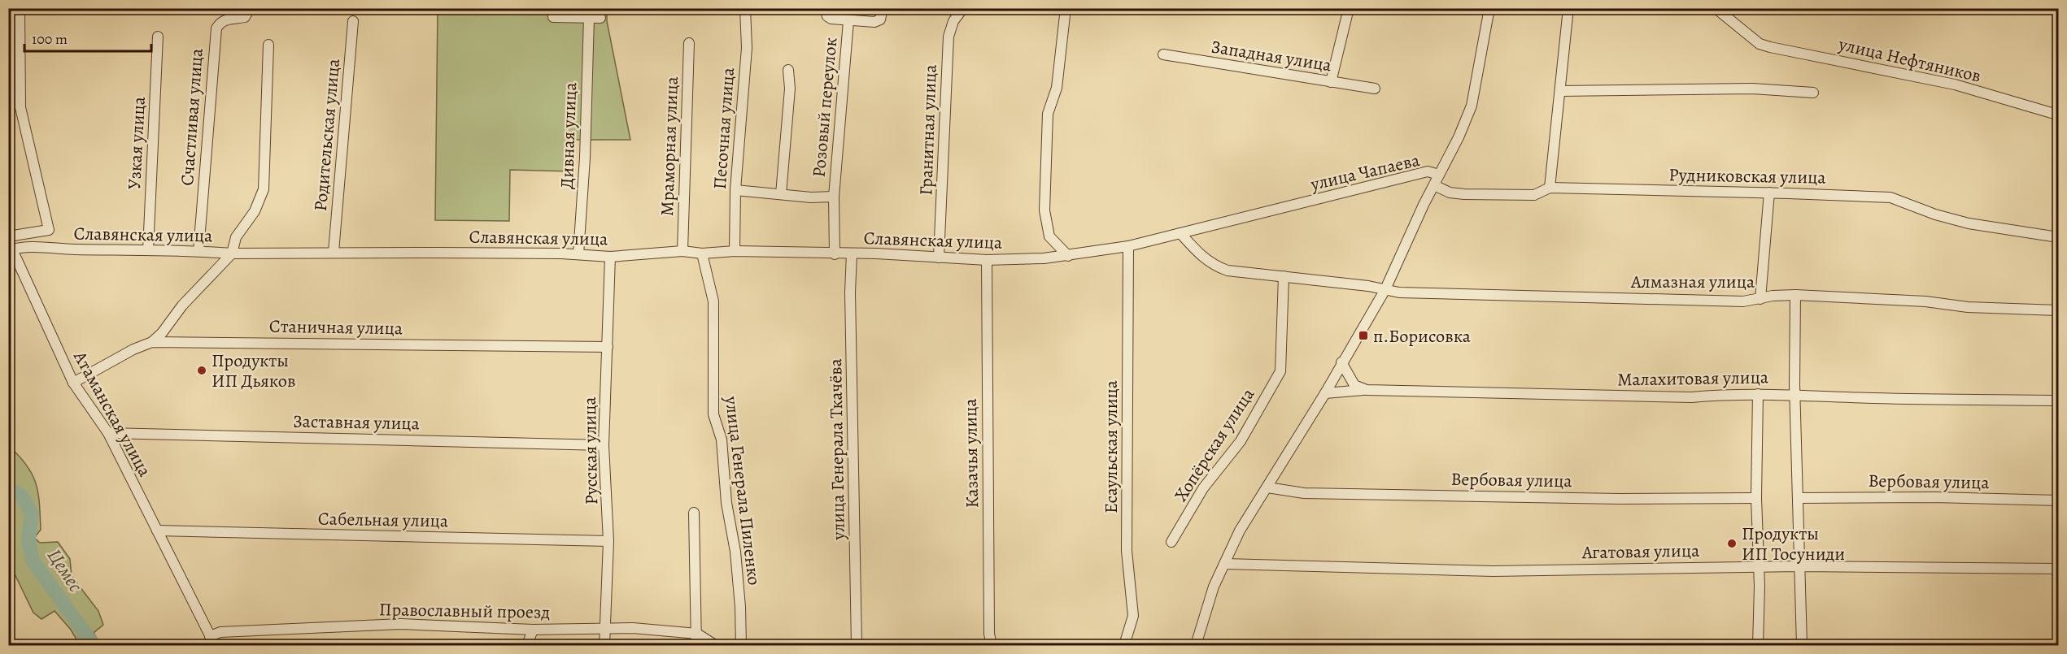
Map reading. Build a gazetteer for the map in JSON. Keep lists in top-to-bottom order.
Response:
{
  "streets": {
    "street": [
      "Западная улица",
      "улица Нефтяников",
      "Розовый переулок",
      "Счастливая улица",
      "Песочная улица",
      "Гранитная улица",
      "Родительская улица",
      "Дивная улица",
      "Узкая улица",
      "Мраморная улица",
      "улица Чапаева",
      "Рудниковская улица",
      "Славянская улица",
      "Алмазная улица",
      "Станичная улица",
      "Малахитовая улица",
      "Атаманская улица",
      "Заставная улица",
      "Хопёрская улица",
      "Есаульская улица",
      "улица Генерала Ткачёва",
      "Русская улица",
      "Казачья улица",
      "Вербовая улица",
      "улица Генерала Пиленко",
      "Сабельная улица",
      "Агатовая улица",
      "Православный проезд"
    ]
  },
  "crossings": [
    ["Розовый переулок", "Славянская улица"],
    ["Счастливая улица", "Славянская улица"],
    ["Песочная улица", "Славянская улица"],
    ["Гранитная улица", "Славянская улица"],
    ["Родительская улица", "Славянская улица"],
    ["Дивная улица", "Славянская улица"],
    ["Узкая улица", "Славянская улица"],
    ["Мраморная улица", "Славянская улица"],
    ["улица Чапаева", "Славянская улица"],
    ["улица Чапаева", "Алмазная улица"],
    ["улица Чапаева", "Есаульская улица"],
    ["Славянская улица", "Атаманская улица"],
    ["Славянская улица", "Есаульская улица"],
    ["Славянская улица", "улица Генерала Ткачёва"],
    ["Славянская улица", "Русская улица"],
    ["Славянская улица", "Казачья улица"],
    ["Славянская улица", "улица Генерала Пиленко"],
    ["Алмазная улица", "Хопёрская улица"],
    ["Станичная улица", "Атаманская улица"],
    ["Станичная улица", "Русская улица"],
    ["Атаманская улица", "Заставная улица"],
    ["Атаманская улица", "Сабельная улица"],
    ["Атаманская улица", "Православный проезд"],
    ["Заставная улица", "Русская улица"],
    ["Русская улица", "Сабельная улица"],
    ["Русская улица", "Православный проезд"]
  ],
  "water": ["Цемес"],
  "places": {
    "transit": ["п.Борисовка"],
    "other": ["Продукты ИП Дьяков", "Продукты ИП Тосуниди"]
  },
  "scale_bar": "100 m"
}
